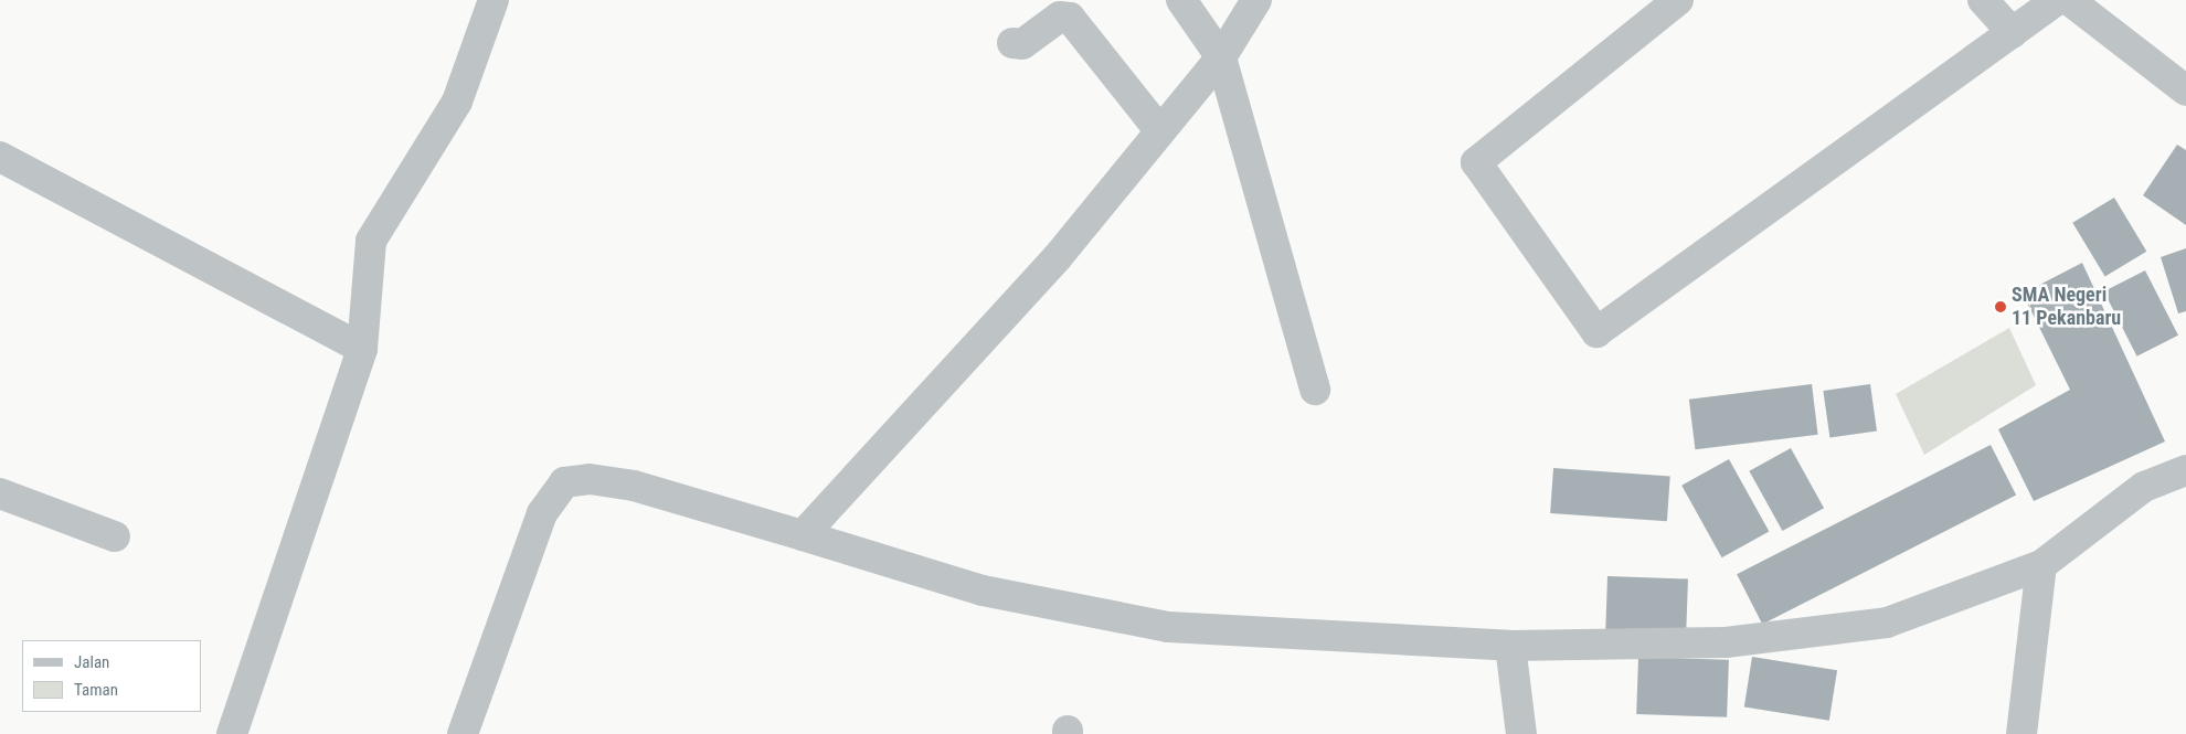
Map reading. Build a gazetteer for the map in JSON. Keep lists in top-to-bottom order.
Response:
{
  "places": ["SMA Negeri 11 Pekanbaru"],
  "legend": ["Jalan", "Taman"]
}
